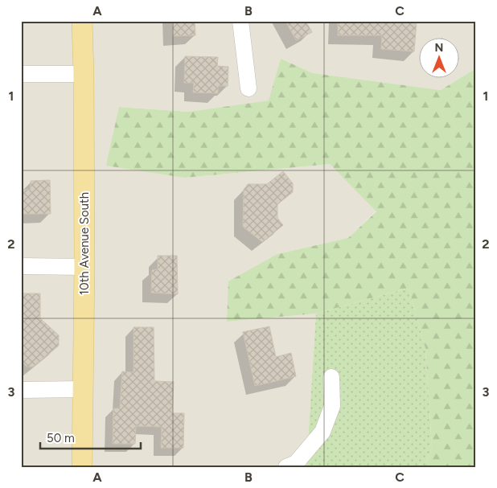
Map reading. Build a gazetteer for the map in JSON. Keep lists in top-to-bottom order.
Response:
{
  "streets": {
    "main road": ["10th Avenue South"]
  },
  "scale_bar": "50 m",
  "north": "top",
  "grid": {
    "columns": ["A", "B", "C"],
    "rows": ["1", "2", "3"]
  }
}
